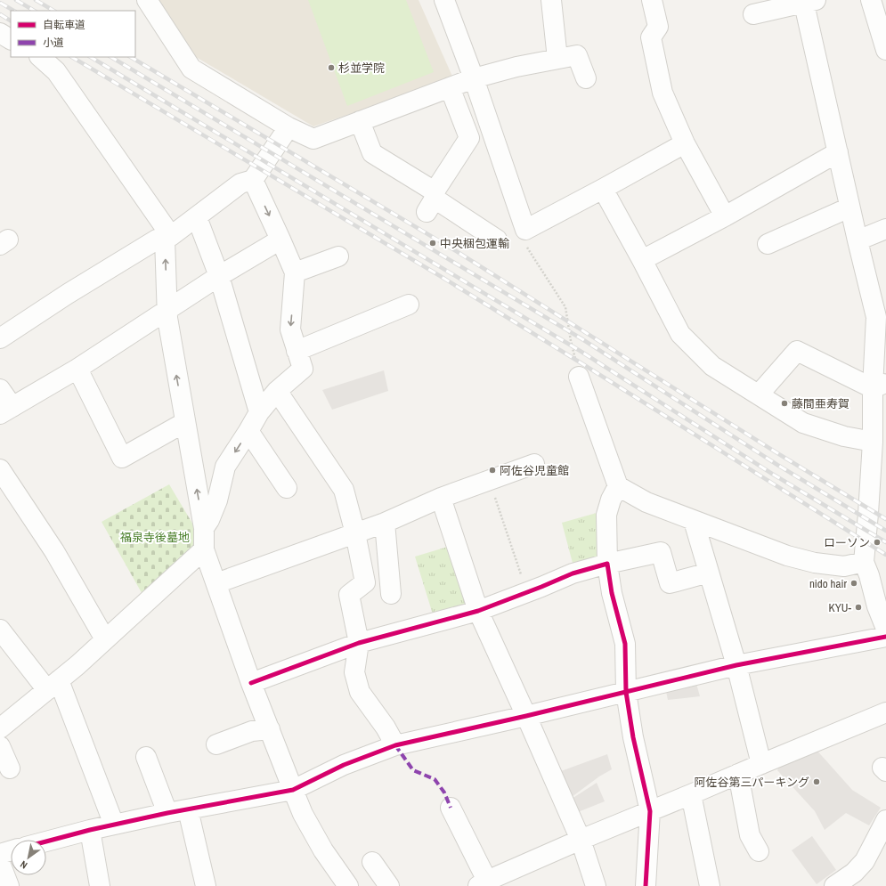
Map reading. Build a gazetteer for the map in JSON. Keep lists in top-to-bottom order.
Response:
{
  "parks": ["福泉寺後墓地"],
  "places": [
    "杉並学院",
    "中央梱包運輸",
    "藤間亜寿賀",
    "阿佐谷児童館",
    "ローソン",
    "nido hair",
    "KYU-",
    "阿佐谷第三パーキング"
  ],
  "legend": ["自転車道", "小道"],
  "north": "bottom left"
}
